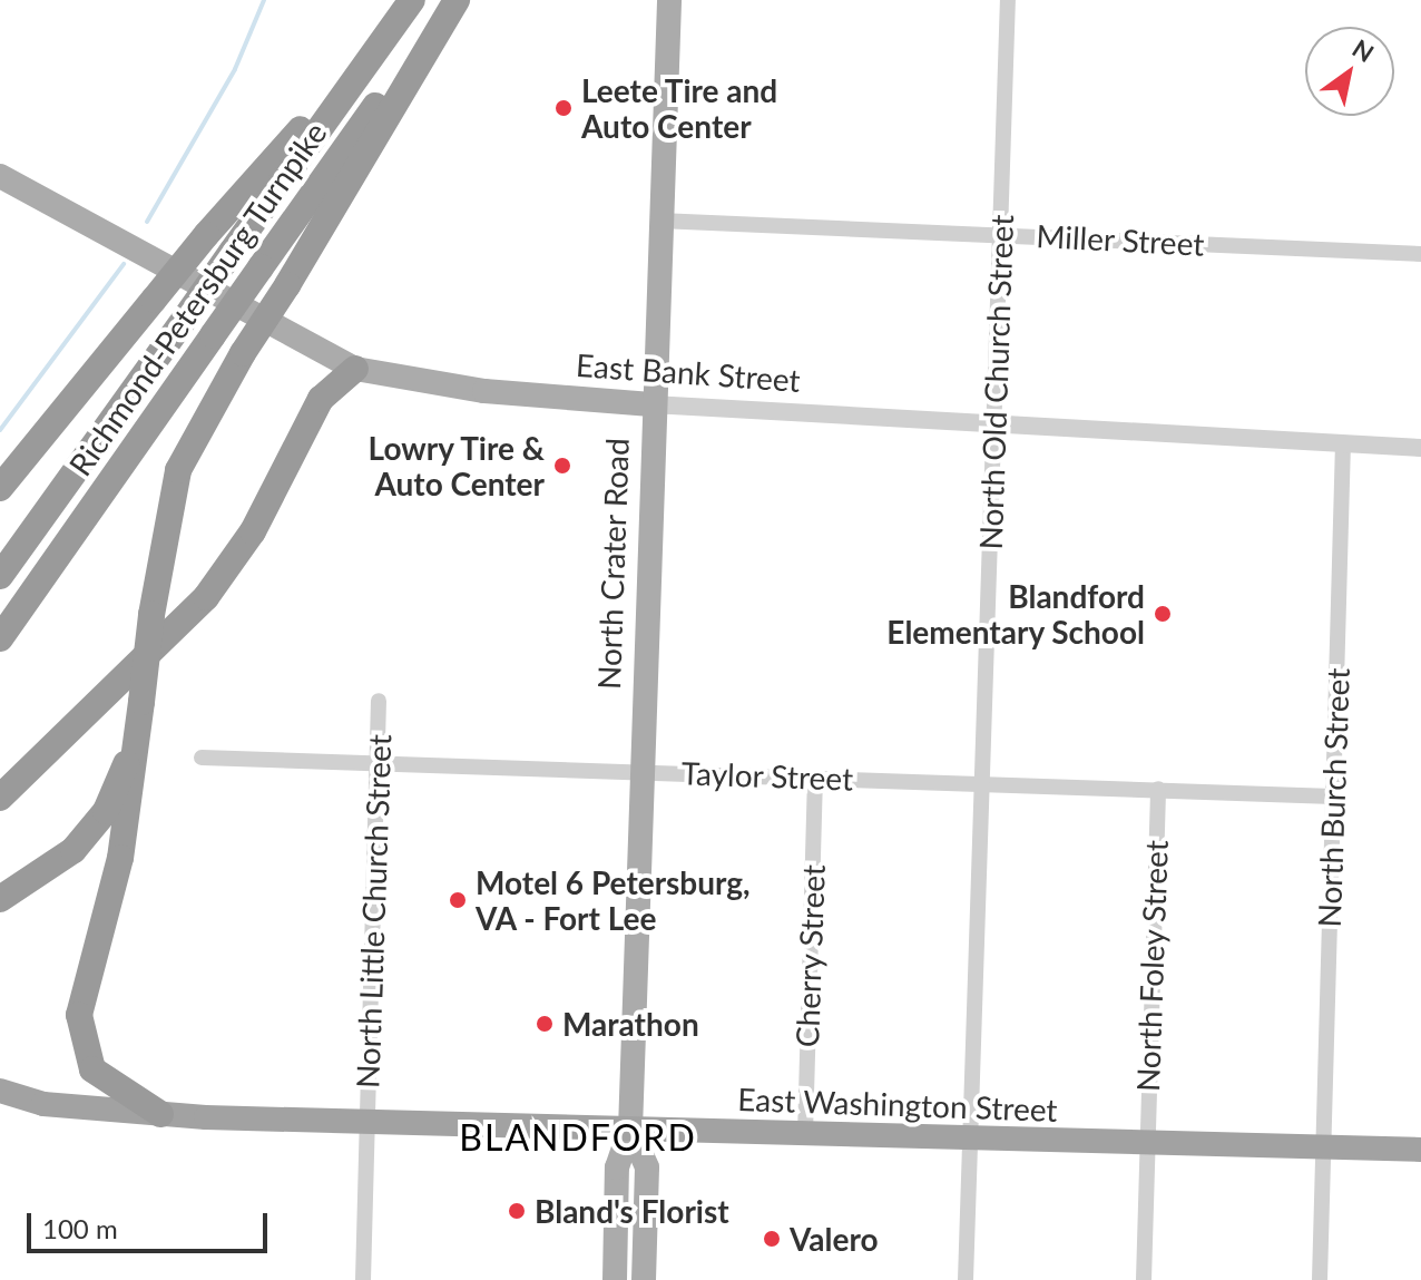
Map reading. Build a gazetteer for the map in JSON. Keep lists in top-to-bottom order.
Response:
{
  "streets": {
    "highway": ["Richmond-Petersburg Turnpike", "East Washington Street"],
    "main road": ["East Bank Street", "North Crater Road"],
    "street": [
      "Miller Street",
      "North Old Church Street",
      "Taylor Street",
      "North Burch Street",
      "North Little Church Street",
      "Cherry Street",
      "North Foley Street"
    ]
  },
  "crossings": [
    ["Miller Street", "North Old Church Street"],
    ["Miller Street", "North Crater Road"],
    ["East Bank Street", "North Old Church Street"],
    ["East Bank Street", "North Crater Road"],
    ["East Bank Street", "North Burch Street"],
    ["North Old Church Street", "Taylor Street"],
    ["North Old Church Street", "East Washington Street"],
    ["North Crater Road", "Taylor Street"],
    ["North Crater Road", "East Washington Street"],
    ["Taylor Street", "North Burch Street"],
    ["Taylor Street", "North Little Church Street"],
    ["Taylor Street", "Cherry Street"],
    ["Taylor Street", "North Foley Street"],
    ["North Burch Street", "East Washington Street"],
    ["North Little Church Street", "East Washington Street"],
    ["Cherry Street", "East Washington Street"],
    ["North Foley Street", "East Washington Street"]
  ],
  "districts": ["BLANDFORD"],
  "places": [
    "Leete Tire and Auto Center",
    "Lowry Tire & Auto Center",
    "Blandford Elementary School",
    "Motel 6 Petersburg, VA - Fort Lee",
    "Marathon",
    "Bland's Florist",
    "Valero"
  ],
  "scale_bar": "100 m",
  "north": "top right"
}
